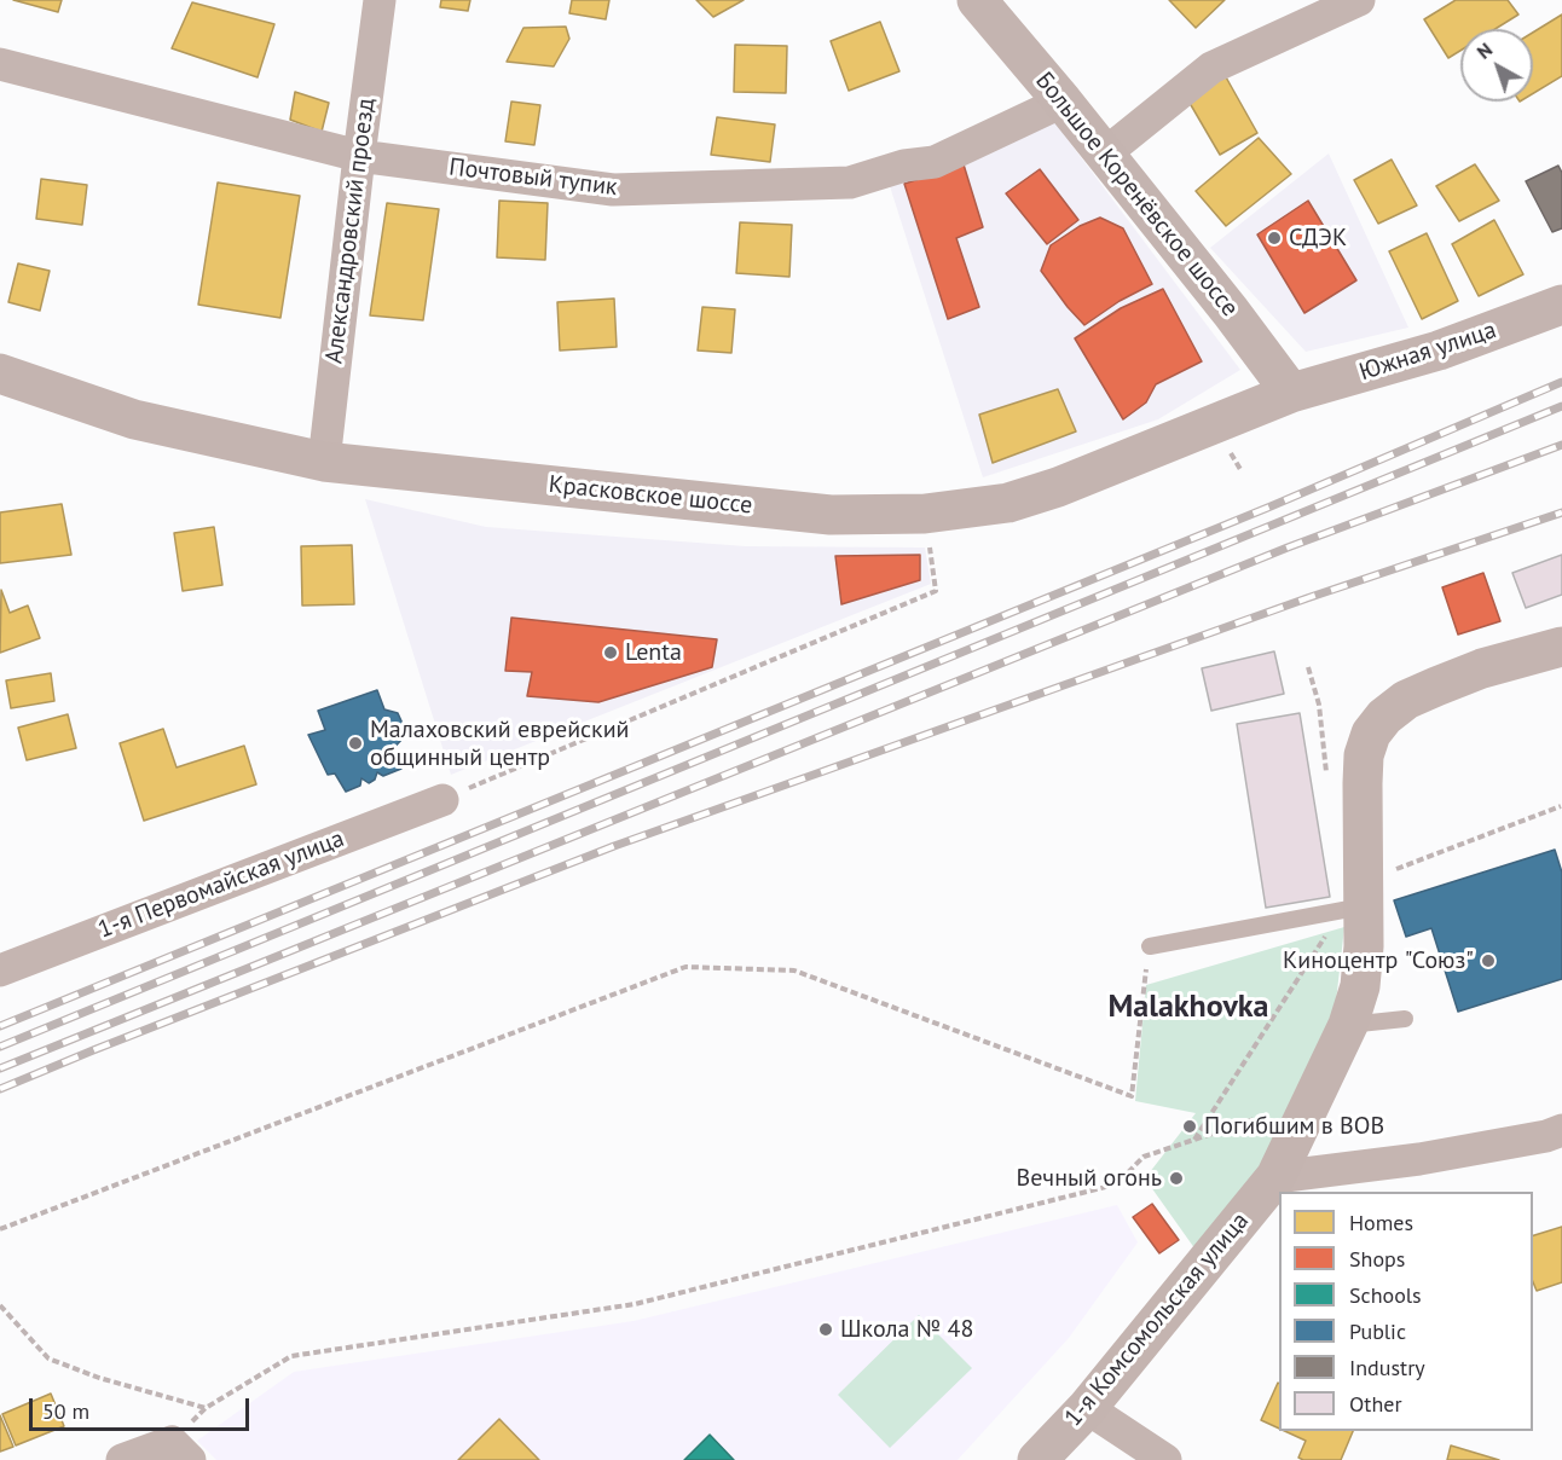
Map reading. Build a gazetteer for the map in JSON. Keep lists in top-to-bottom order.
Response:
{
  "streets": {
    "main road": [
      "Большое Коренёвское шоссе",
      "Южная улица",
      "Красковское шоссе",
      "1-я Комсомольская улица"
    ],
    "street": ["Почтовый тупик", "Александровский проезд", "1-я Первомайская улица"]
  },
  "crossings": [
    ["Почтовый тупик", "Большое Коренёвское шоссе"],
    ["Почтовый тупик", "Александровский проезд"],
    ["Большое Коренёвское шоссе", "Южная улица"],
    ["Большое Коренёвское шоссе", "Красковское шоссе"],
    ["Александровский проезд", "Красковское шоссе"],
    ["Южная улица", "Красковское шоссе"]
  ],
  "districts": ["Malakhovka"],
  "places": [
    "СДЭК",
    "Lenta",
    "Малаховский еврейский общинный центр",
    "Киноцентр \"Союз\"",
    "Погибшим в ВОВ",
    "Вечный огонь",
    "Школа № 48"
  ],
  "legend": [
    "Homes",
    "Shops",
    "Schools",
    "Public",
    "Industry",
    "Other"
  ],
  "scale_bar": "50 m",
  "north": "top left"
}
